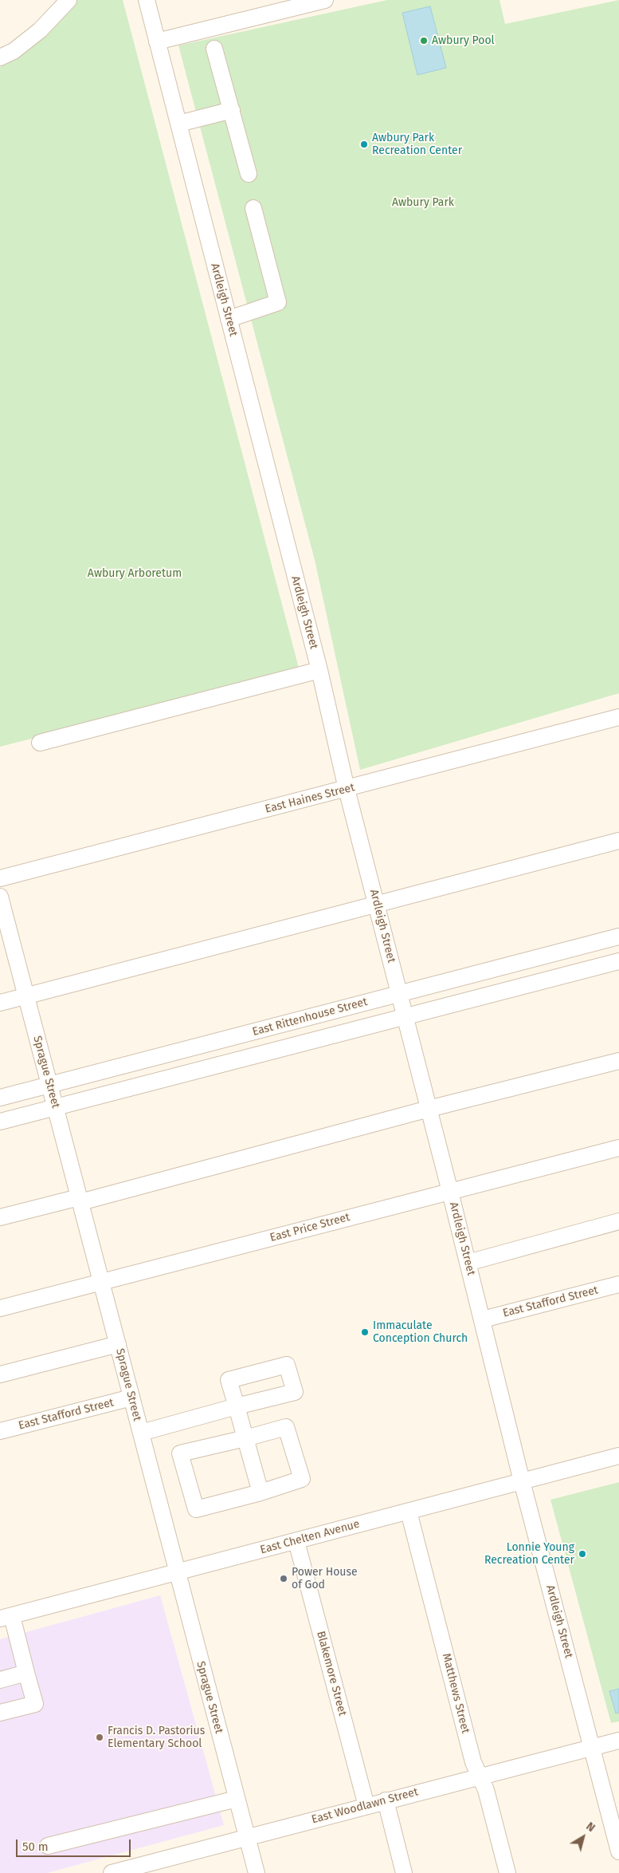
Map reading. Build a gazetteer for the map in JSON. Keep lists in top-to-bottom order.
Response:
{
  "streets": {
    "street": [
      "Ardleigh Street",
      "East Haines Street",
      "East Rittenhouse Street",
      "Sprague Street",
      "East Price Street",
      "East Stafford Street",
      "East Chelten Avenue",
      "Blakemore Street",
      "Matthews Street",
      "East Woodlawn Street"
    ]
  },
  "crossings": [
    ["Ardleigh Street", "East Haines Street"],
    ["Ardleigh Street", "East Rittenhouse Street"],
    ["Ardleigh Street", "East Price Street"],
    ["Ardleigh Street", "East Stafford Street"],
    ["Ardleigh Street", "East Chelten Avenue"],
    ["Ardleigh Street", "East Woodlawn Street"],
    ["East Rittenhouse Street", "Sprague Street"],
    ["Sprague Street", "East Price Street"],
    ["Sprague Street", "East Stafford Street"],
    ["Sprague Street", "East Chelten Avenue"],
    ["Sprague Street", "East Woodlawn Street"],
    ["East Chelten Avenue", "Blakemore Street"],
    ["East Chelten Avenue", "Matthews Street"],
    ["Blakemore Street", "East Woodlawn Street"],
    ["Matthews Street", "East Woodlawn Street"]
  ],
  "parks": ["Awbury Park", "Awbury Arboretum"],
  "places": [
    "Awbury Pool",
    "Awbury Park Recreation Center",
    "Immaculate Conception Church",
    "Lonnie Young Recreation Center",
    "Power House of God",
    "Francis D. Pastorius Elementary School"
  ],
  "scale_bar": "50 m",
  "north": "top right"
}
